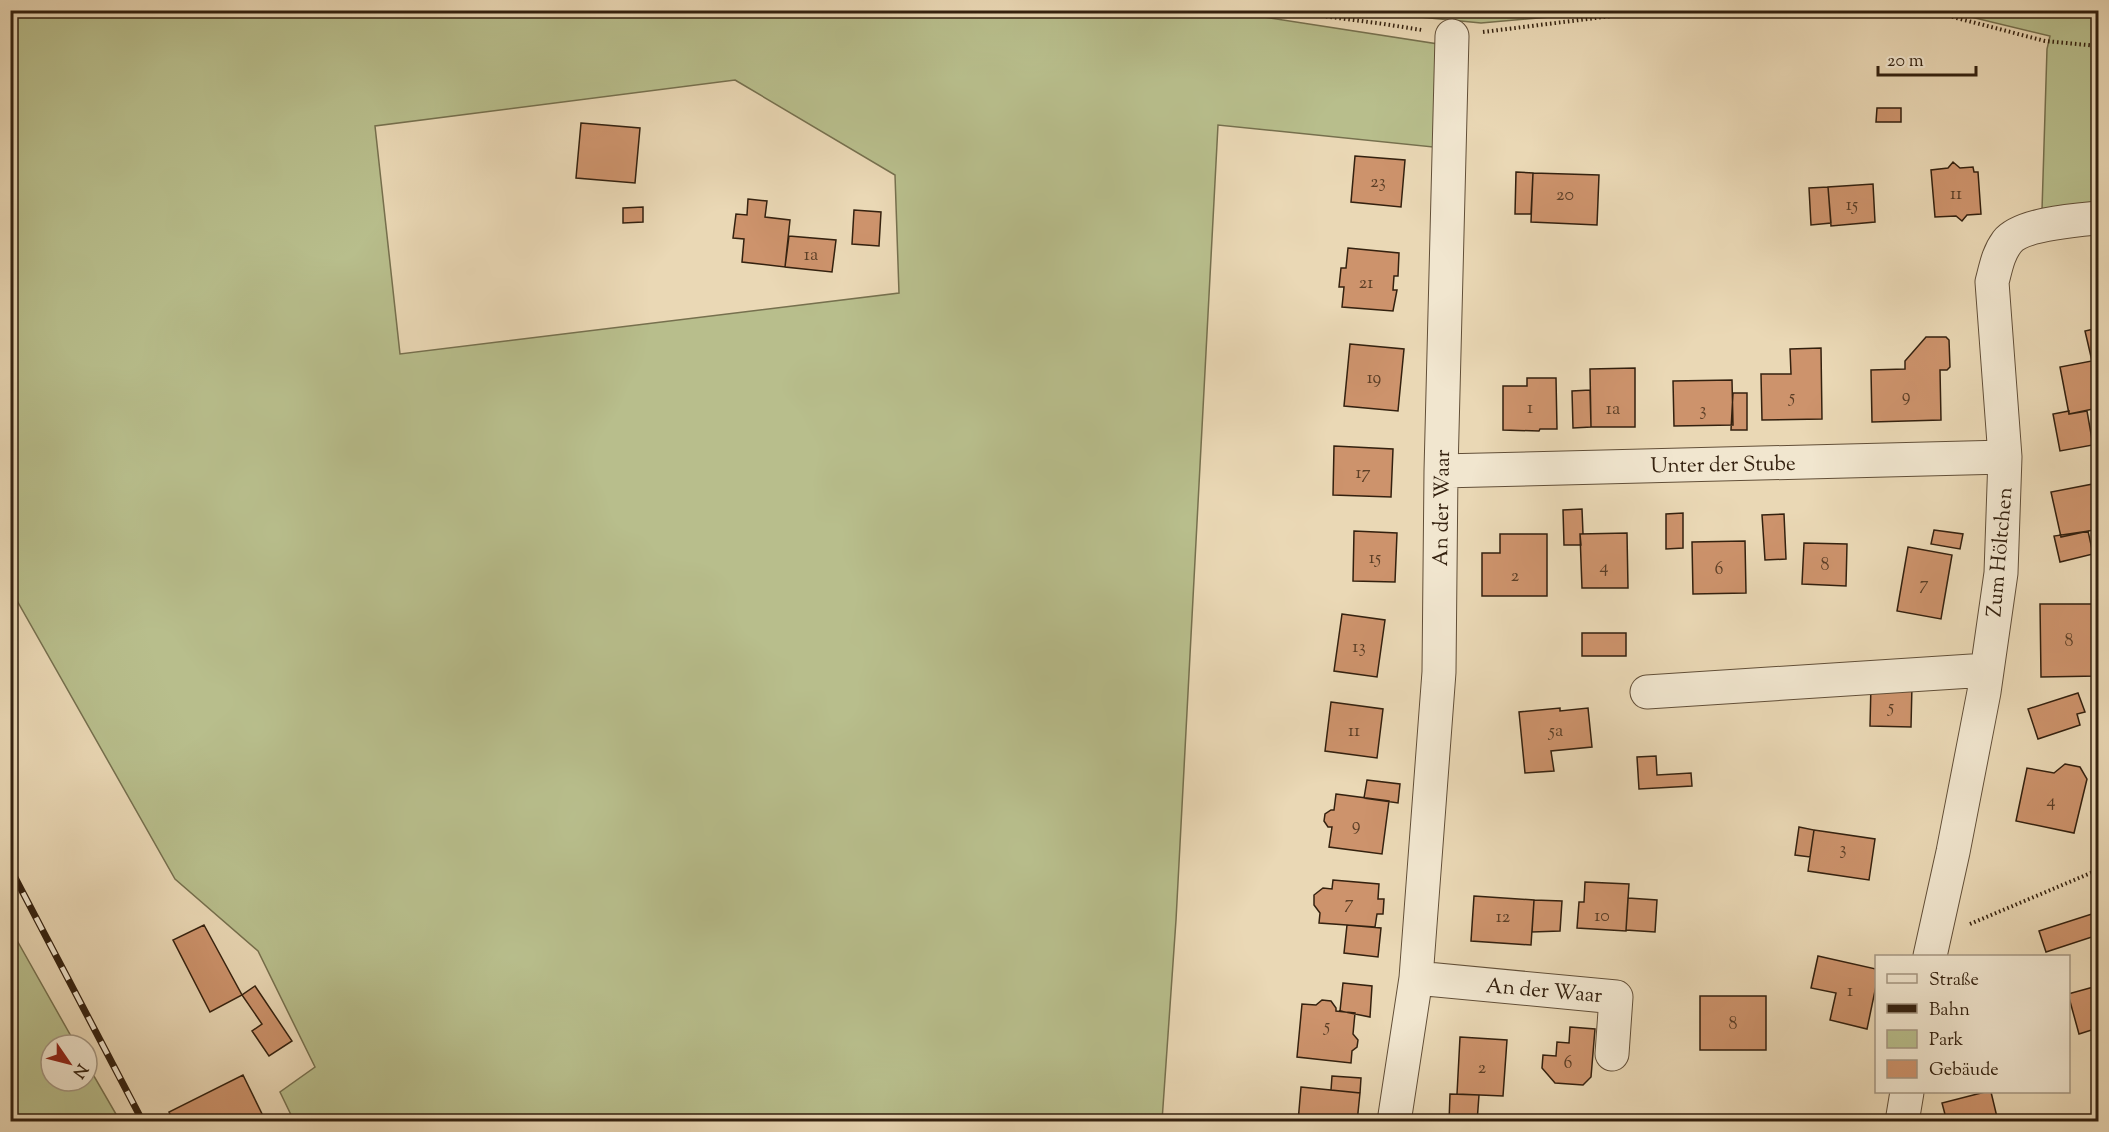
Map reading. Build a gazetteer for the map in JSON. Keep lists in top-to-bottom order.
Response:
{
  "streets": {
    "street": ["Unter der Stube", "An der Waar", "Zum Höltchen"]
  },
  "crossings": [
    ["Unter der Stube", "An der Waar"],
    ["Unter der Stube", "Zum Höltchen"]
  ],
  "house_numbers": [
    "23",
    "11",
    "20",
    "15",
    "1a",
    "21",
    "19",
    "9",
    "5",
    "1",
    "1a",
    "3",
    "17",
    "15",
    "8",
    "4",
    "6",
    "2",
    "7",
    "8",
    "13",
    "5",
    "11",
    "5a",
    "4",
    "9",
    "3",
    "7",
    "10",
    "12",
    "1",
    "8",
    "5",
    "6",
    "2"
  ],
  "legend": [
    "Straße",
    "Bahn",
    "Park",
    "Gebäude"
  ],
  "scale_bar": "20 m",
  "north": "bottom right"
}
